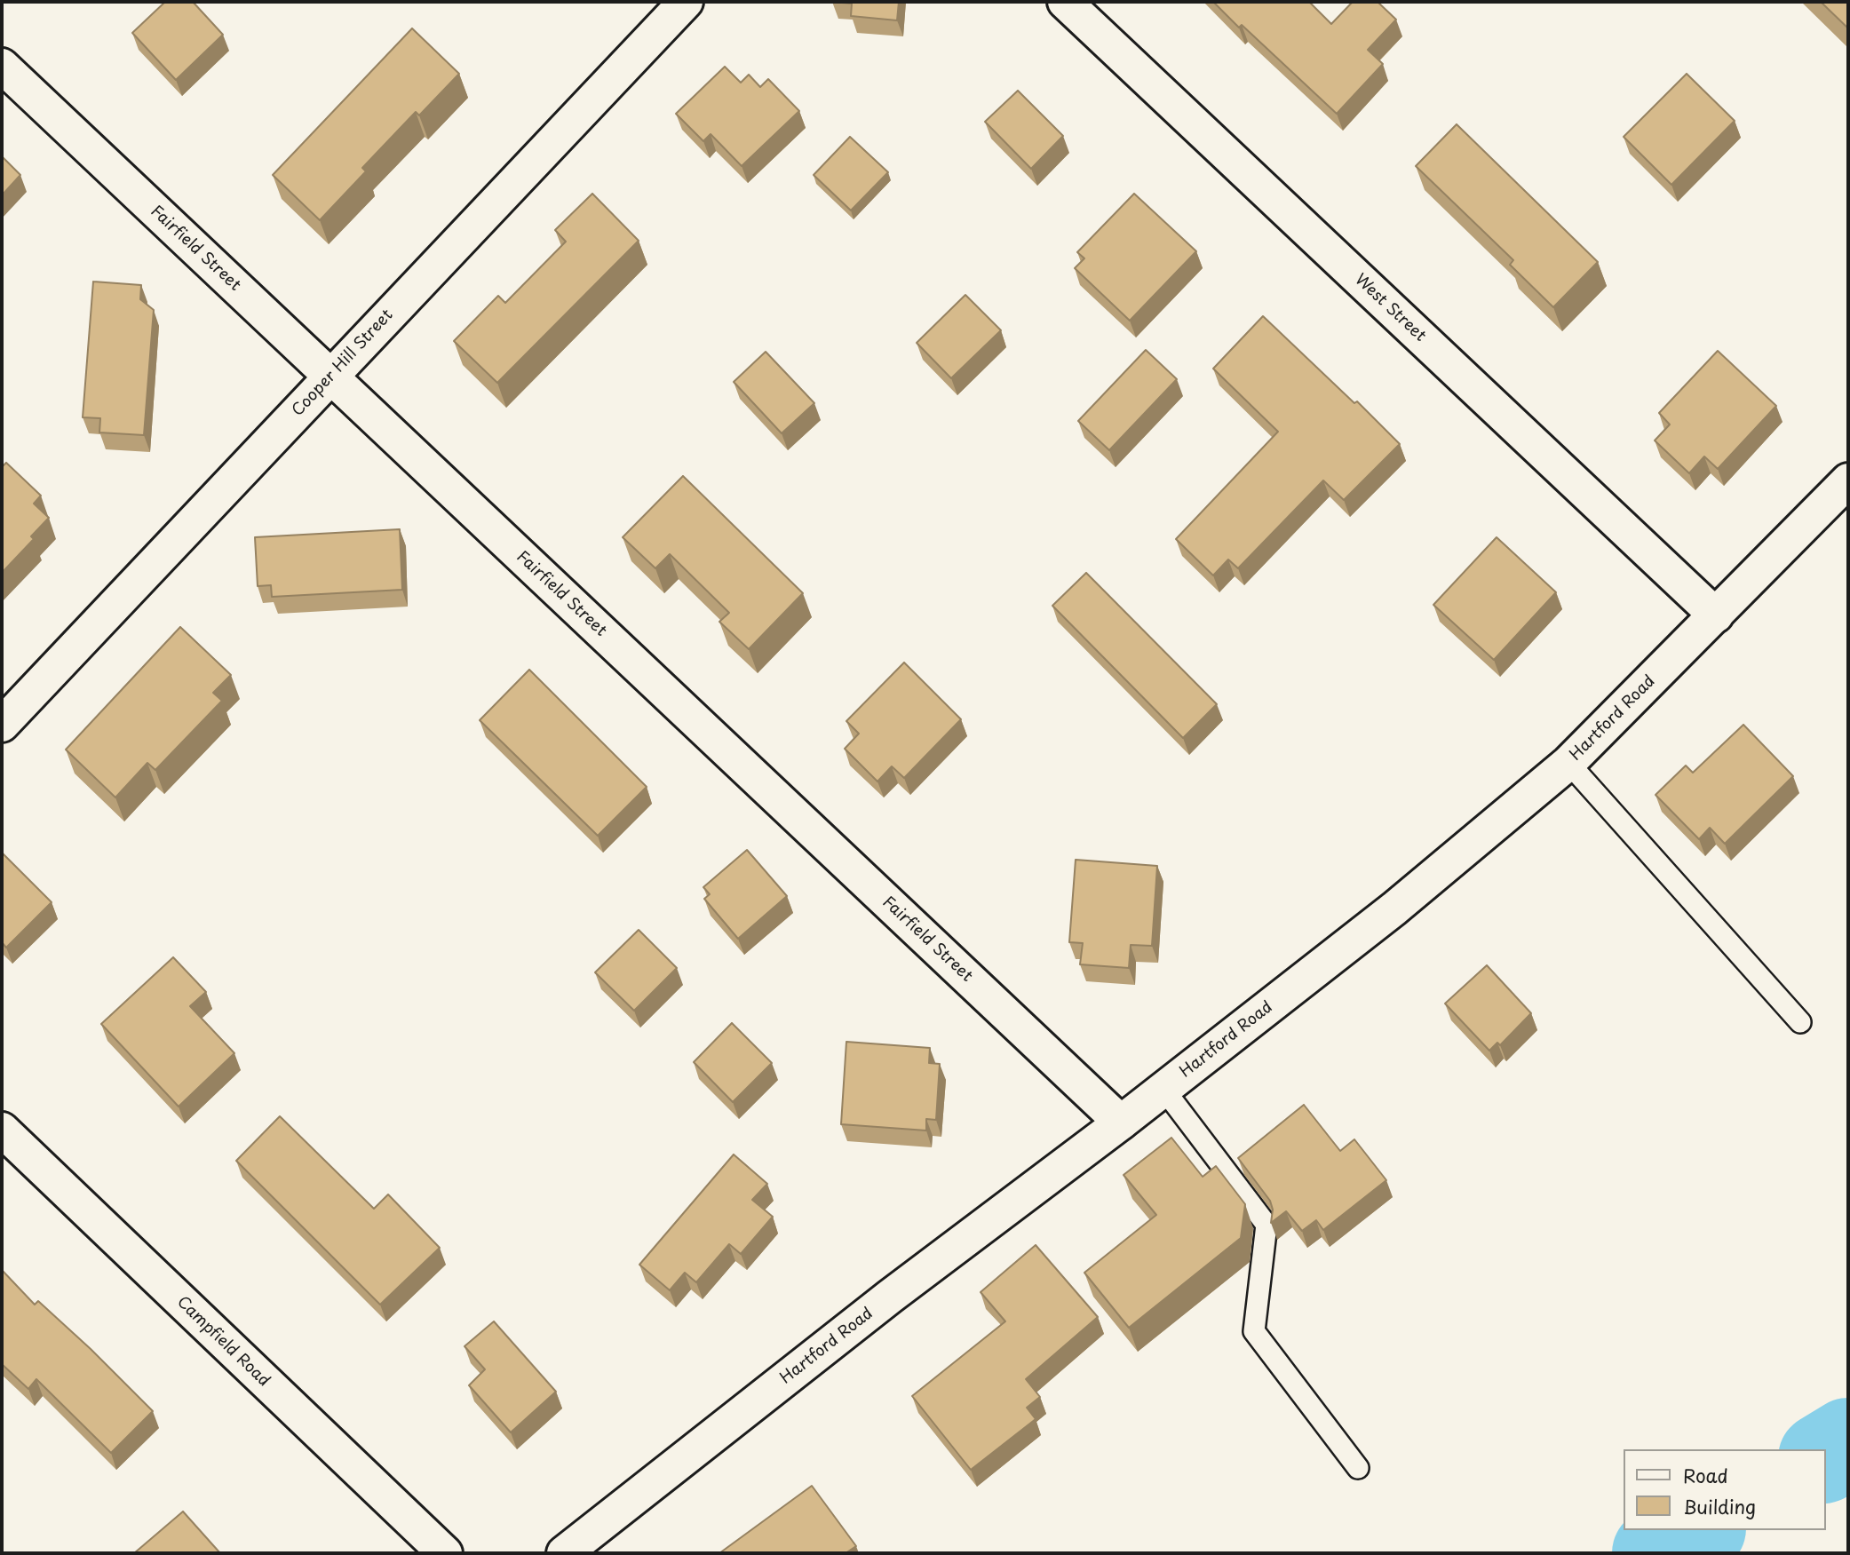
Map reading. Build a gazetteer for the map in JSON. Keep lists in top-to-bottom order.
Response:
{
  "streets": {
    "street": [
      "Fairfield Street",
      "West Street",
      "Cooper Hill Street",
      "Hartford Road",
      "Campfield Road"
    ]
  },
  "crossings": [
    ["Fairfield Street", "Cooper Hill Street"],
    ["Fairfield Street", "Hartford Road"],
    ["West Street", "Hartford Road"]
  ],
  "legend": ["Road", "Building"]
}
